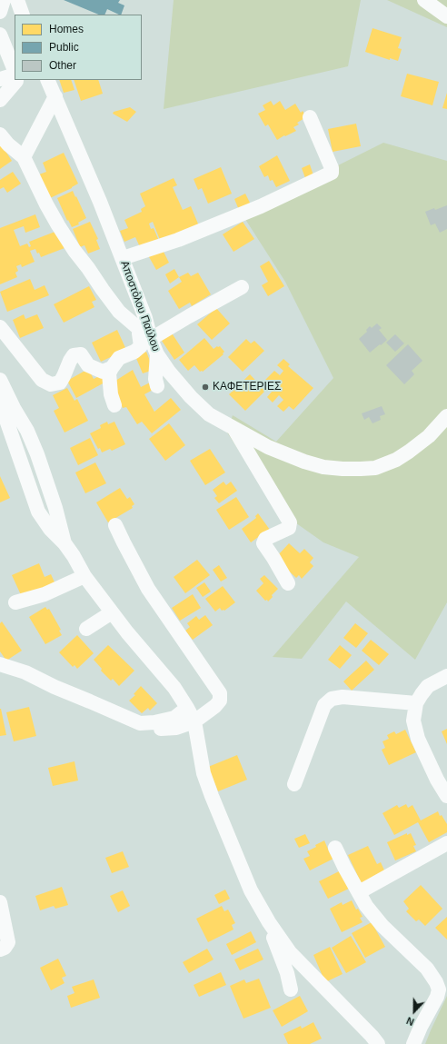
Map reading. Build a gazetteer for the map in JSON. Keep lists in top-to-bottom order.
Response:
{
  "streets": {
    "street": ["Αποστόλου Παύλου"]
  },
  "places": ["ΚΑΦΕΤΕΡΙΕΣ"],
  "legend": ["Homes", "Public", "Other"],
  "north": "bottom"
}
